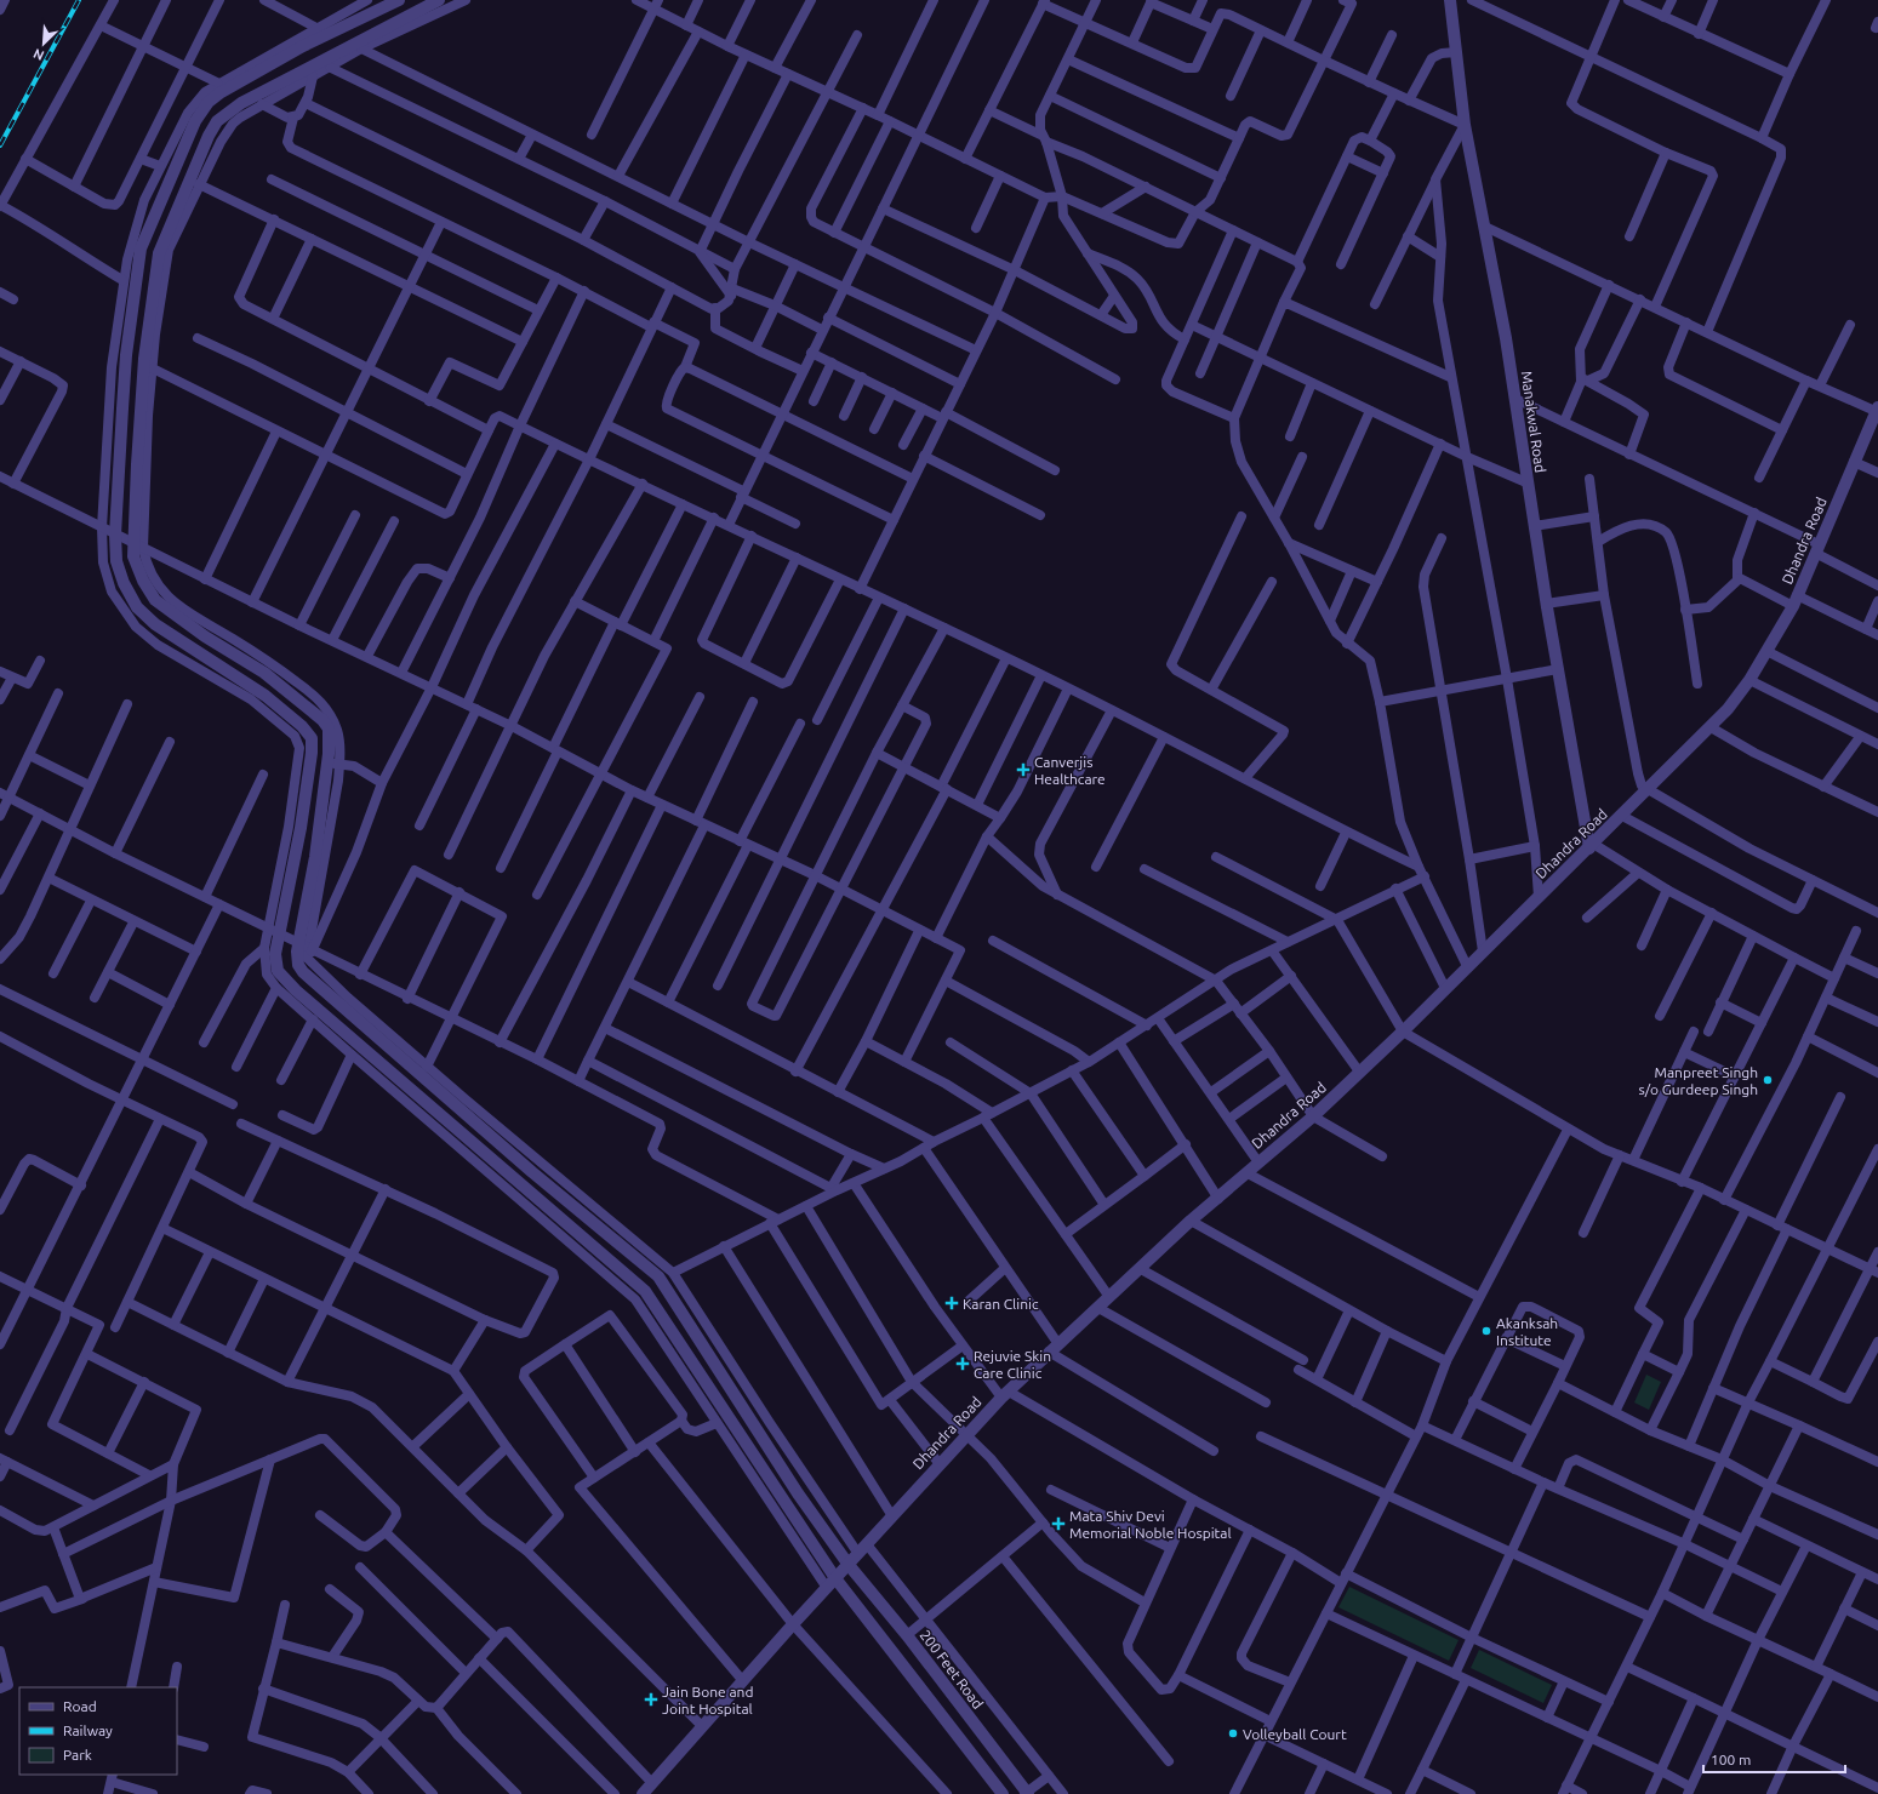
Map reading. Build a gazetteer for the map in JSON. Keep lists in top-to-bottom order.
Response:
{
  "streets": {
    "street": ["Manakwal Road", "Dhandra Road", "200 Feet Road"]
  },
  "crossings": [
    ["Manakwal Road", "Dhandra Road"],
    ["Dhandra Road", "200 Feet Road"]
  ],
  "places": {
    "health": [
      "Canverjis Healthcare",
      "Karan Clinic",
      "Rejuvie Skin Care Clinic",
      "Mata Shiv Devi Memorial Noble Hospital",
      "Jain Bone and Joint Hospital"
    ],
    "other": ["Manpreet Singh s/o Gurdeep Singh", "Akanksah Institute", "Volleyball Court"]
  },
  "legend": ["Road", "Railway", "Park"],
  "scale_bar": "100 m",
  "north": "bottom left"
}
